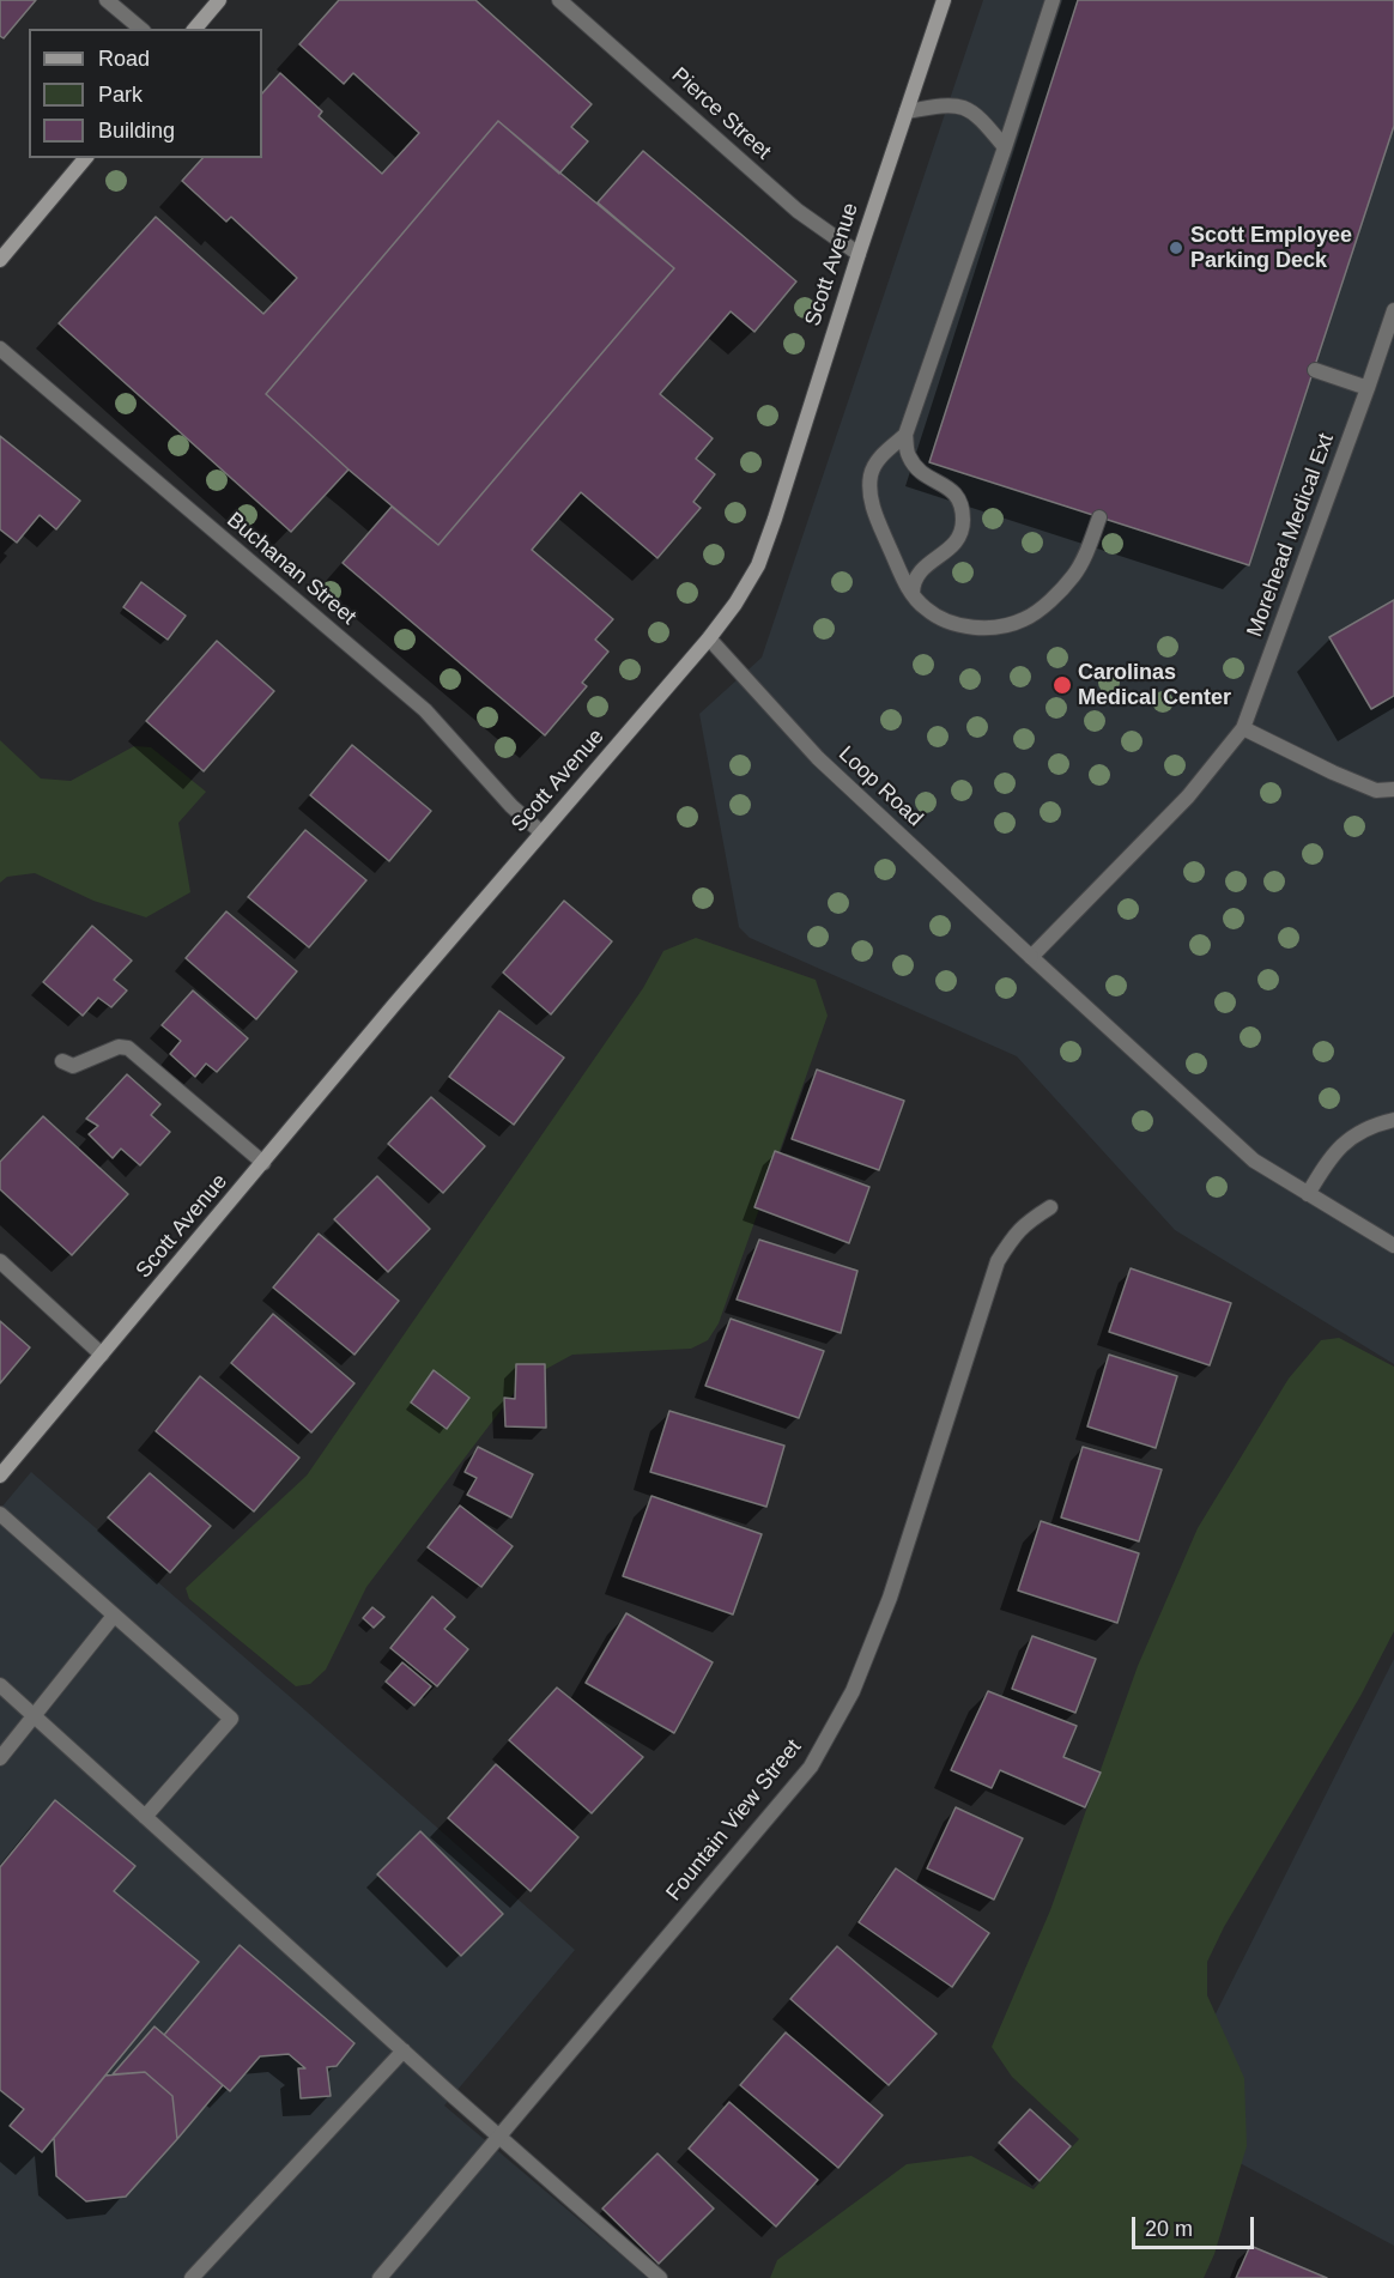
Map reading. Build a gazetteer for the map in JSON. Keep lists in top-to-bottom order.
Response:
{
  "streets": {
    "main road": ["Scott Avenue"],
    "street": [
      "Pierce Street",
      "Morehead Medical Ext",
      "Buchanan Street",
      "Loop Road",
      "Fountain View Street"
    ]
  },
  "crossings": [
    ["Pierce Street", "Scott Avenue"],
    ["Scott Avenue", "Buchanan Street"],
    ["Scott Avenue", "Loop Road"],
    ["Morehead Medical Ext", "Loop Road"]
  ],
  "places": ["Scott Employee Parking Deck", "Carolinas Medical Center"],
  "legend": ["Road", "Park", "Building"],
  "scale_bar": "20 m"
}
